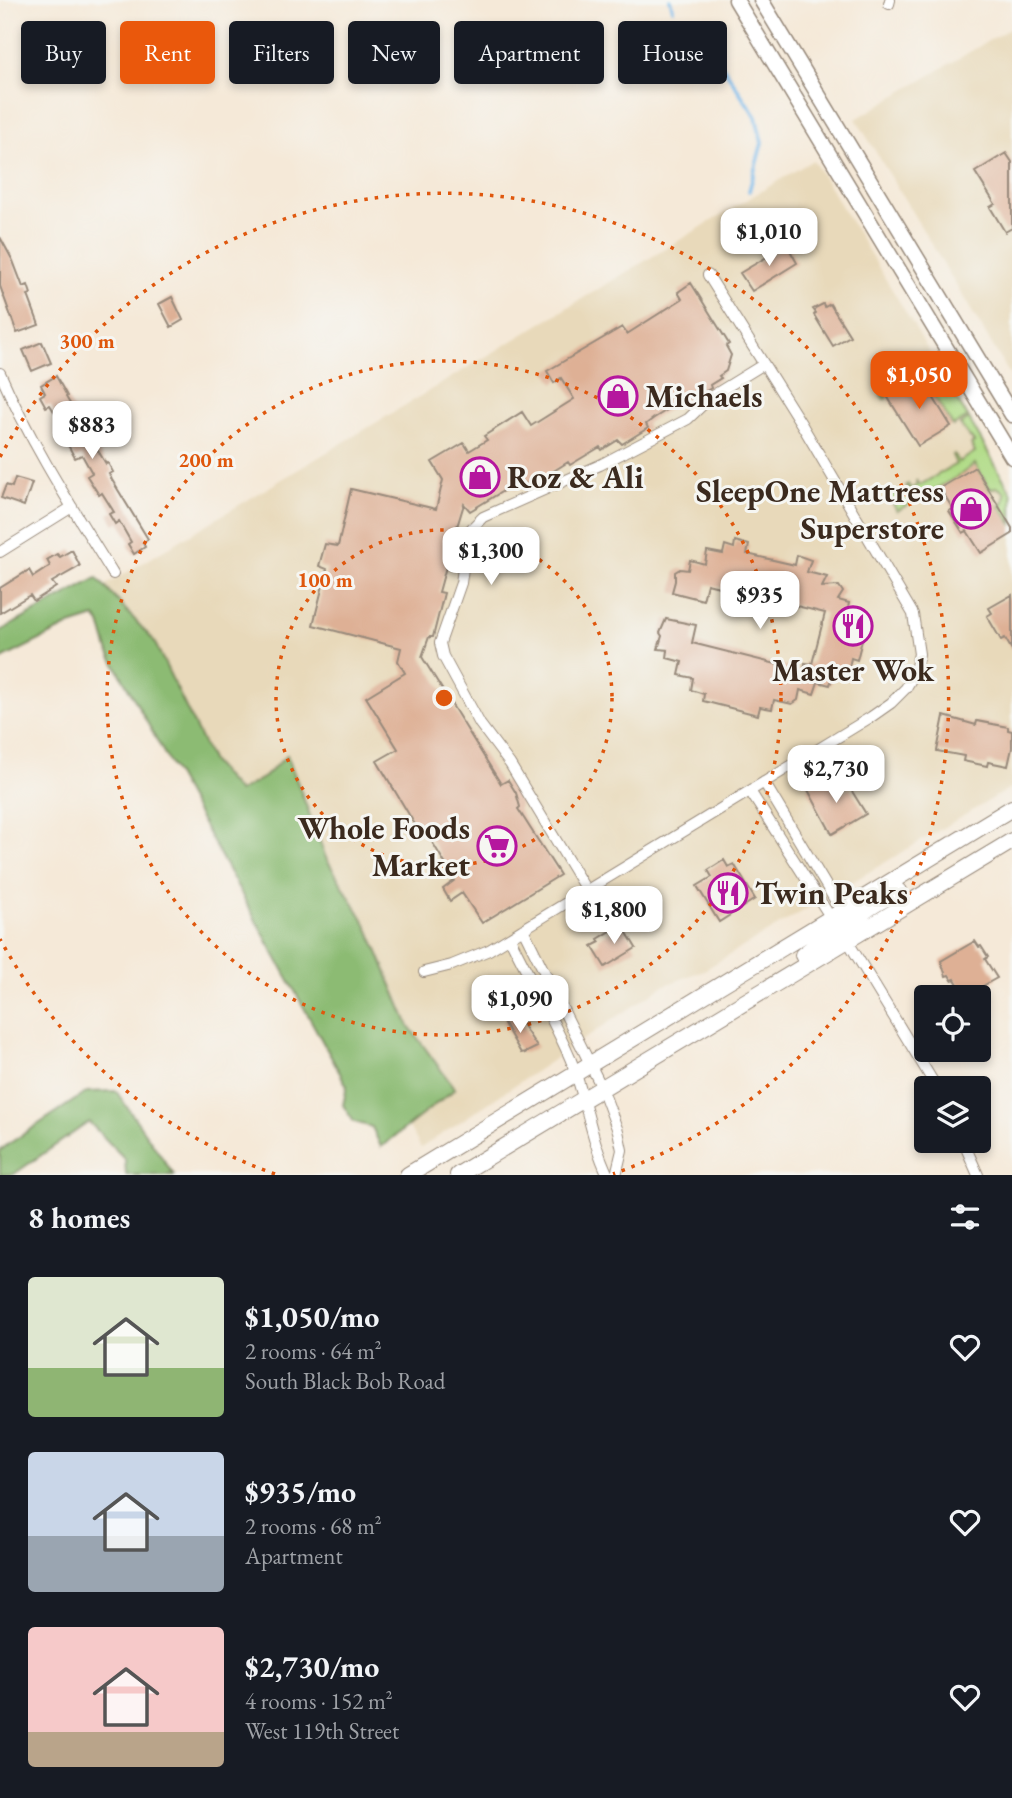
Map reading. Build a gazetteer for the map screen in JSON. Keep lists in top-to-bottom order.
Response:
{
  "places": {
    "shop": ["Michaels", "Roz & Ali", "SleepOne Mattress Superstore"],
    "restaurant": ["Master Wok", "Twin Peaks"],
    "supermarket": ["Whole Foods Market"]
  },
  "page": {
    "chip": [
      "Buy",
      "Rent",
      "Filters",
      "New",
      "Apartment",
      "House"
    ],
    "price": [
      "$1,010",
      "$1,050",
      "$883",
      "$1,300",
      "$935",
      "$2,730",
      "$1,800",
      "$1,090"
    ],
    "heading": "8 homes",
    "list": [
      {
        "name": "$1,050/mo",
        "note": "2 rooms · 64 m² · South Black Bob Road"
      },
      {
        "name": "$935/mo",
        "note": "2 rooms · 68 m² · Apartment"
      },
      {
        "name": "$2,730/mo",
        "note": "4 rooms · 152 m² · West 119th Street"
      }
    ]
  },
  "rings": ["300 m", "200 m", "100 m"]
}
